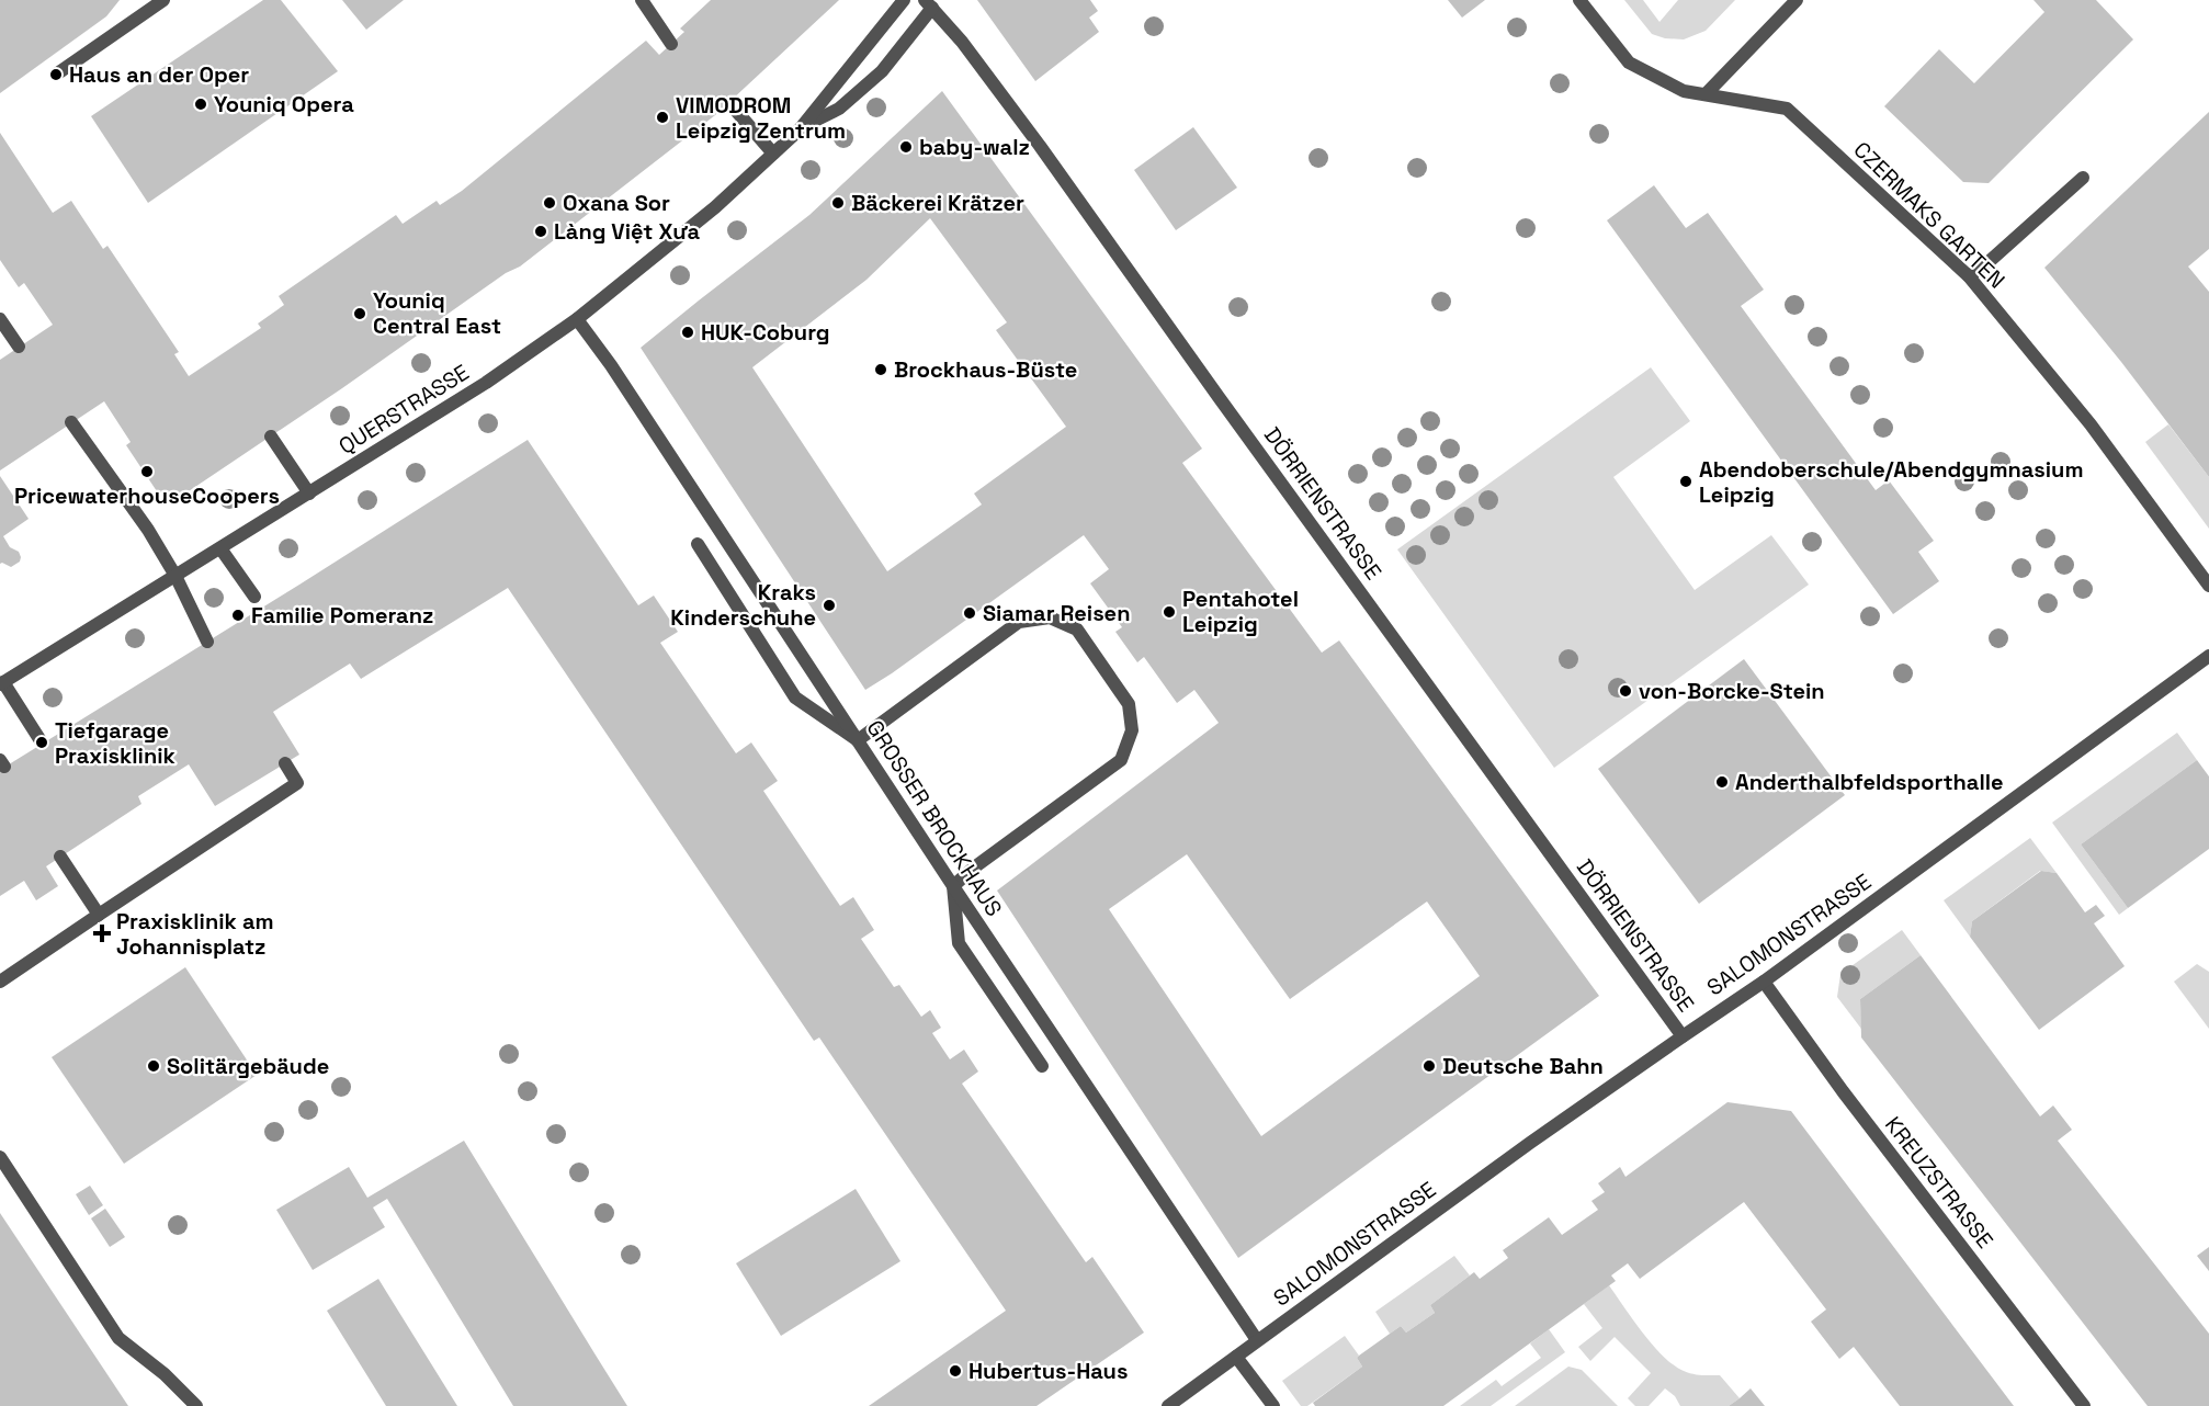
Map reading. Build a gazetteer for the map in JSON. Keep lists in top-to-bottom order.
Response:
{
  "streets": {
    "street": [
      "CZERMAKS GARTEN",
      "QUERSTRASSE",
      "DÖRRIENSTRASSE",
      "GROSSER BROCKHAUS",
      "SALOMONSTRASSE",
      "KREUZSTRASSE"
    ]
  },
  "crossings": [
    ["QUERSTRASSE", "DÖRRIENSTRASSE"],
    ["QUERSTRASSE", "GROSSER BROCKHAUS"],
    ["DÖRRIENSTRASSE", "SALOMONSTRASSE"],
    ["GROSSER BROCKHAUS", "SALOMONSTRASSE"],
    ["SALOMONSTRASSE", "KREUZSTRASSE"]
  ],
  "places": {
    "other": [
      "Haus an der Oper",
      "Youniq Opera",
      "VIMODROM Leipzig Zentrum",
      "baby-walz",
      "Oxana Sor",
      "Bäckerei Krätzer",
      "Làng Việt Xưa",
      "Youniq Central East",
      "HUK-Coburg",
      "Brockhaus-Büste",
      "PricewaterhouseCoopers",
      "Abendoberschule/Abendgymnasium Leipzig",
      "Kraks Kinderschuhe",
      "Pentahotel Leipzig",
      "Siamar Reisen",
      "Familie Pomeranz",
      "von-Borcke-Stein",
      "Tiefgarage Praxisklinik",
      "Anderthalbfeldsporthalle",
      "Solitärgebäude",
      "Deutsche Bahn",
      "Hubertus-Haus"
    ],
    "health": ["Praxisklinik am Johannisplatz"]
  }
}
